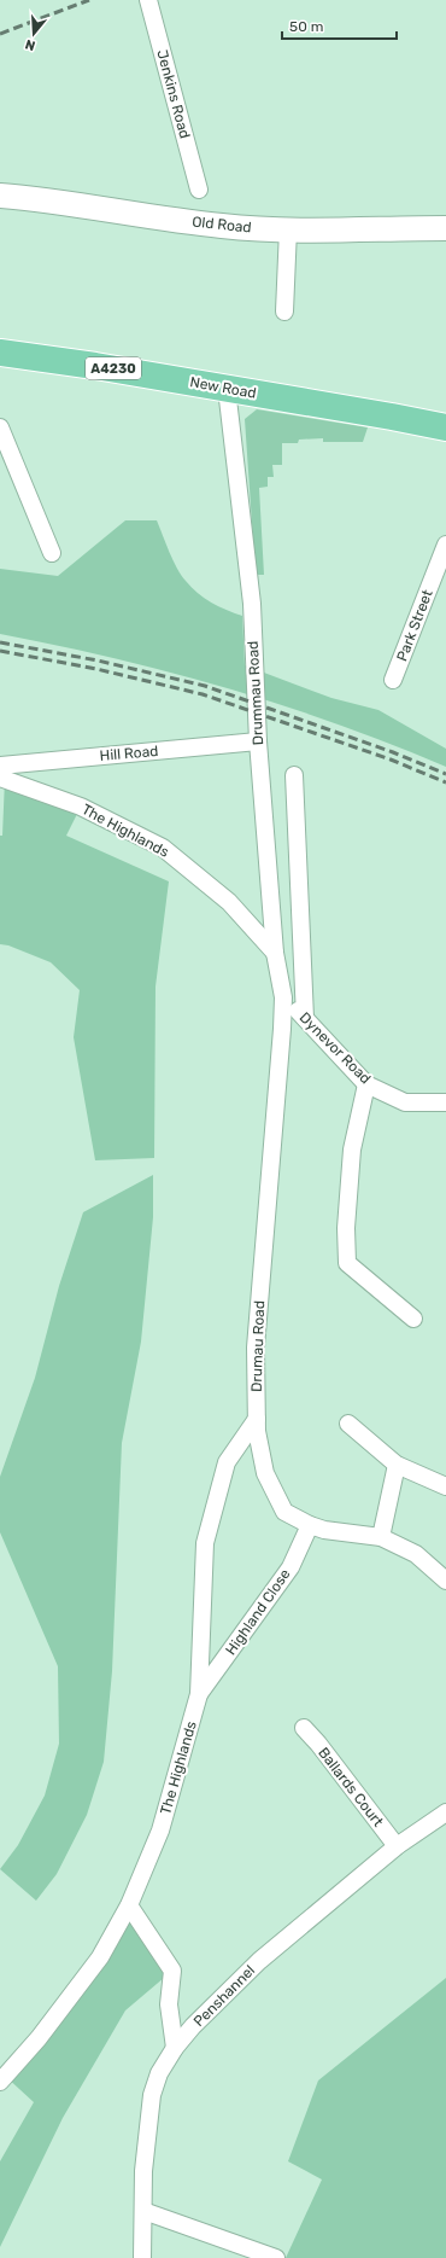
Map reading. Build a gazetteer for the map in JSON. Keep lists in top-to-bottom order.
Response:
{
  "streets": {
    "main road": ["Old Road", "A4230", "New Road"],
    "street": [
      "Jenkins Road",
      "Park Street",
      "Drummau Road",
      "Hill Road",
      "The Highlands",
      "Dynevor Road",
      "Drumau Road",
      "Highland Close",
      "Ballards Court",
      "Penshannel"
    ]
  },
  "crossings": [
    ["New Road", "Drummau Road"],
    ["Drummau Road", "Hill Road"],
    ["Drummau Road", "The Highlands"],
    ["Drummau Road", "Dynevor Road"],
    ["Drummau Road", "Drumau Road"],
    ["The Highlands", "Drumau Road"],
    ["The Highlands", "Highland Close"],
    ["Dynevor Road", "Drumau Road"],
    ["Drumau Road", "Highland Close"],
    ["Ballards Court", "Penshannel"]
  ],
  "scale_bar": "50 m",
  "north": "bottom"
}
